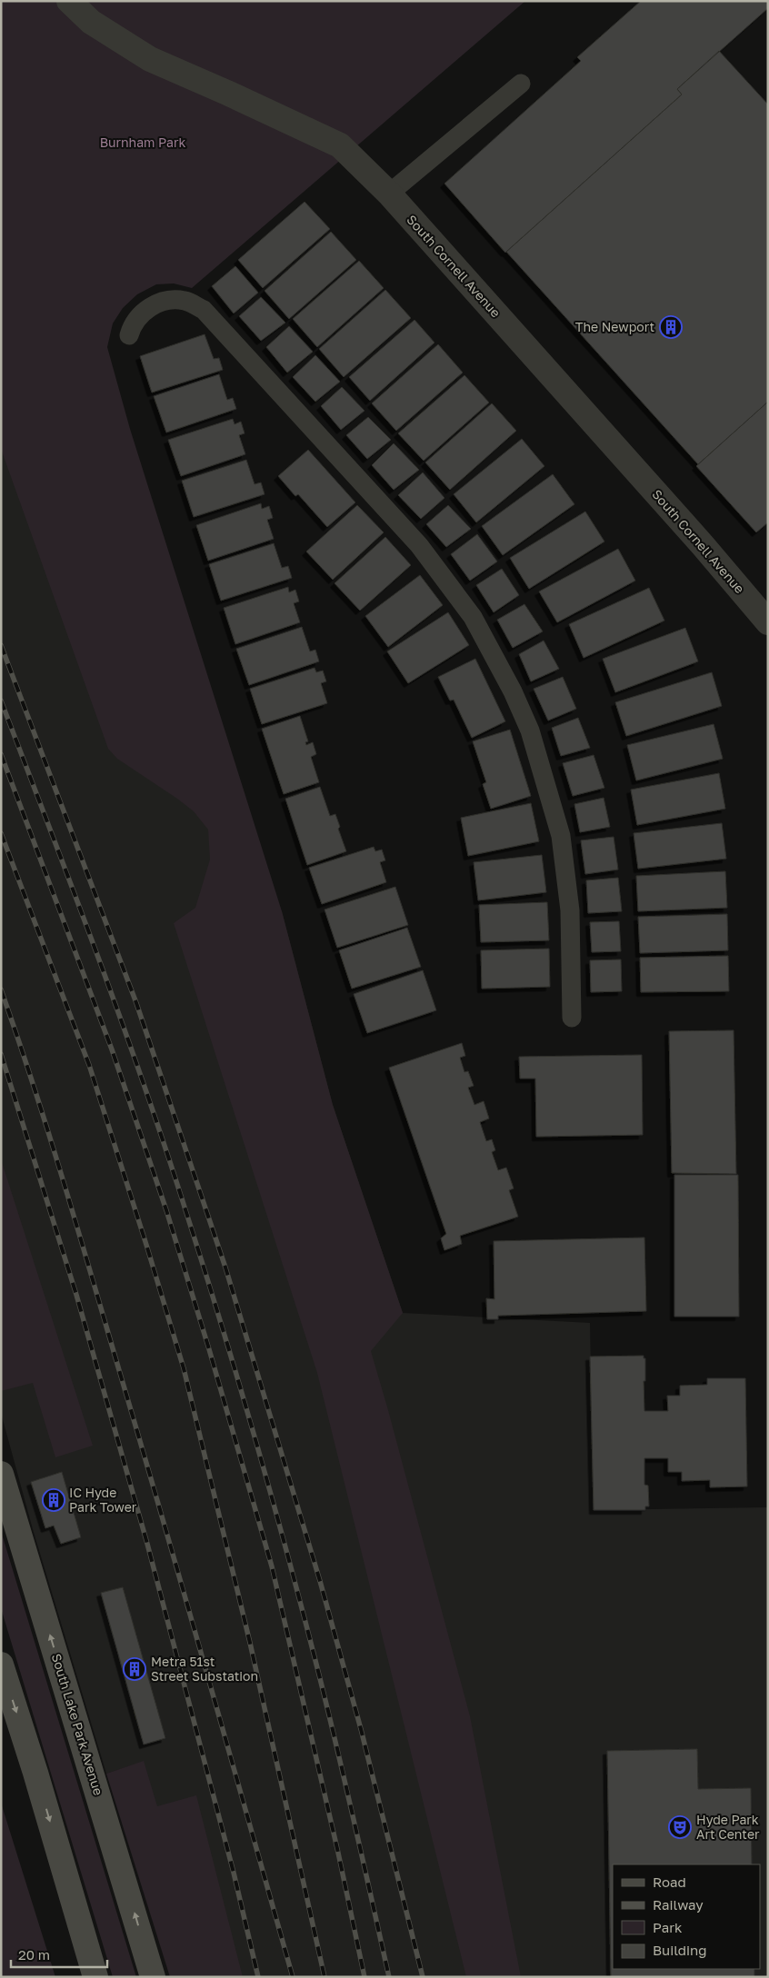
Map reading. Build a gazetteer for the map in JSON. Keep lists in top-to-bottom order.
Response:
{
  "streets": {
    "street": ["South Cornell Avenue", "South Lake Park Avenue"]
  },
  "parks": ["Burnham Park"],
  "places": {
    "building": ["The Newport", "IC Hyde Park Tower", "Metra 51st Street Substation"],
    "theatre": ["Hyde Park Art Center"]
  },
  "legend": [
    "Road",
    "Railway",
    "Park",
    "Building"
  ],
  "scale_bar": "20 m"
}
